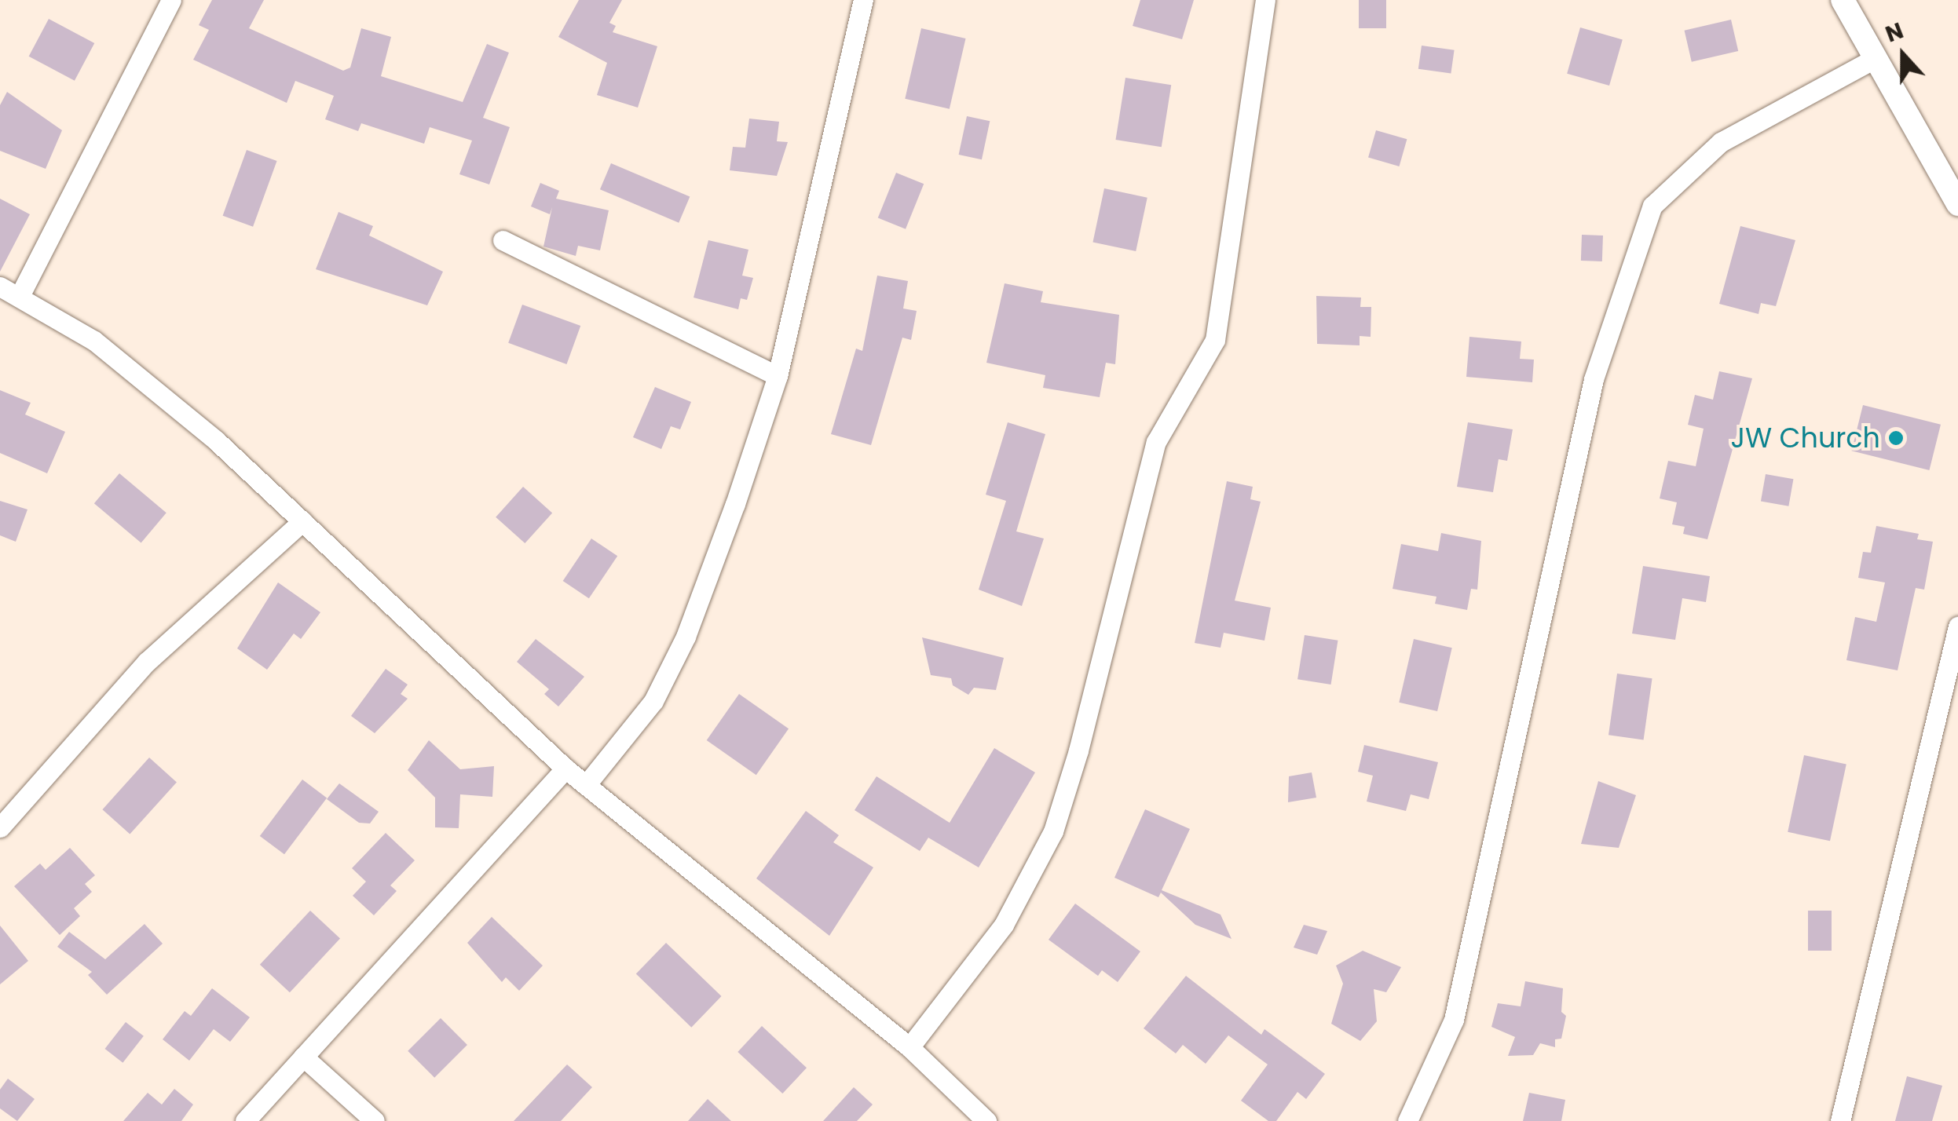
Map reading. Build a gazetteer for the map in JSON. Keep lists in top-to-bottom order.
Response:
{
  "places": ["JW Church"],
  "north": "top"
}
